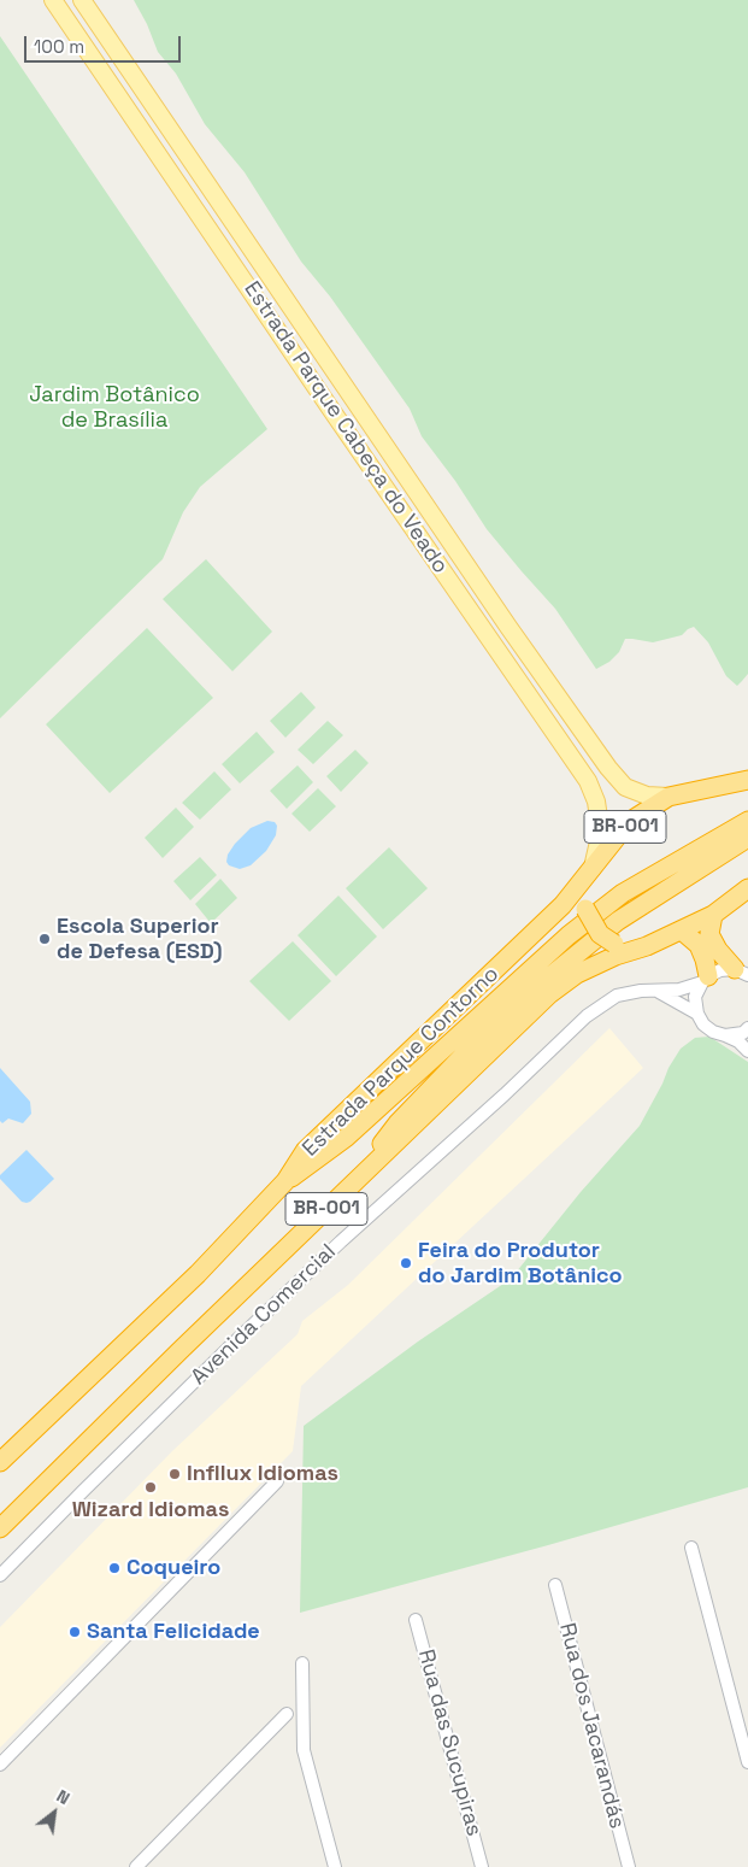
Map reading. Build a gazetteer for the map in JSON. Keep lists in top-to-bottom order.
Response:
{
  "streets": {
    "highway": ["BR-001", "Estrada Parque Contorno"],
    "main road": ["Estrada Parque Cabeça do Veado"],
    "street": ["Avenida Comercial", "Rua dos Jacarandás", "Rua das Sucupiras"]
  },
  "crossings": [
    ["Estrada Parque Cabeça do Veado", "Estrada Parque Contorno"]
  ],
  "parks": ["Jardim Botânico de Brasília"],
  "places": [
    "Escola Superior de Defesa (ESD)",
    "Feira do Produtor do Jardim Botânico",
    "Infllux Idiomas",
    "Wizard Idiomas",
    "Coqueiro",
    "Santa Felicidade"
  ],
  "scale_bar": "100 m",
  "north": "top right"
}
